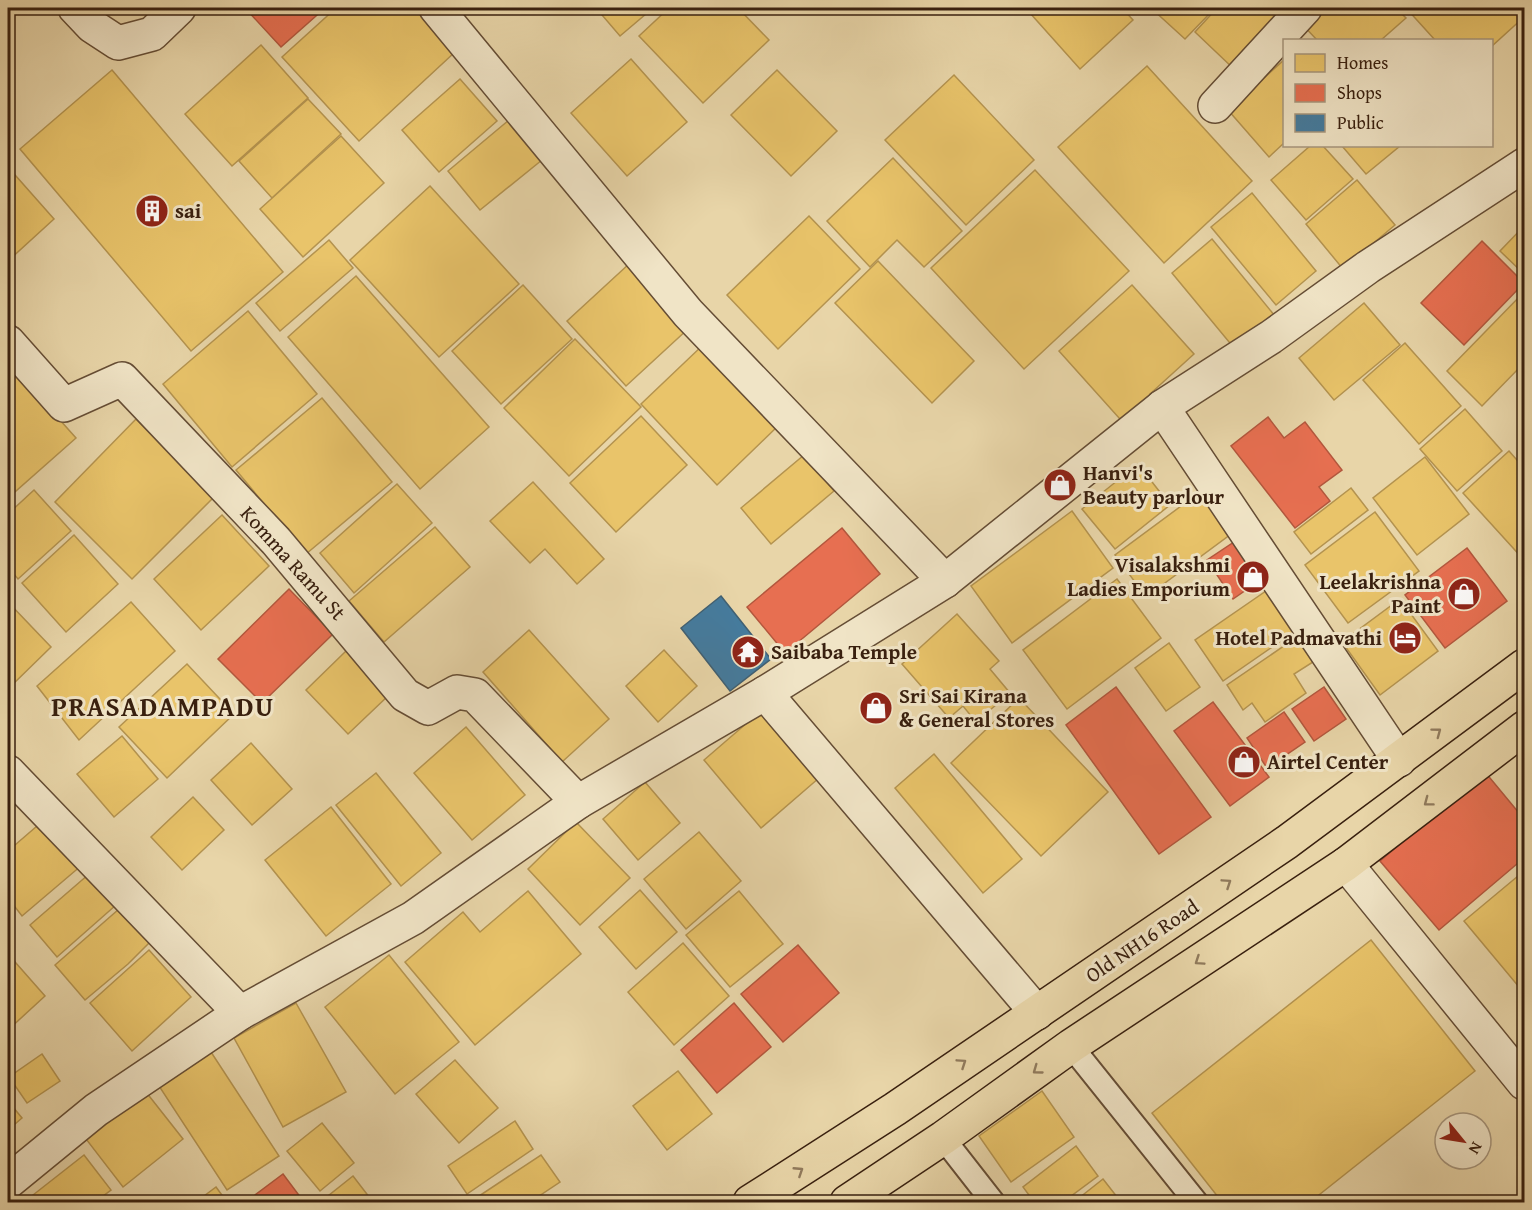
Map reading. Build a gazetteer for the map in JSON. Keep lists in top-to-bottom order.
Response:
{
  "streets": {
    "main road": ["Old NH16 Road"],
    "street": ["Komma Ramu St"]
  },
  "districts": ["PRASADAMPADU"],
  "places": {
    "building": ["sai"],
    "shop": [
      "Hanvi's Beauty parlour",
      "Visalakshmi Ladies Emporium",
      "Leelakrishna Paint",
      "Sri Sai Kirana & General Stores",
      "Airtel Center"
    ],
    "hotel": ["Hotel Padmavathi"],
    "temple": ["Saibaba Temple"]
  },
  "legend": ["Homes", "Shops", "Public"],
  "north": "bottom right"
}
